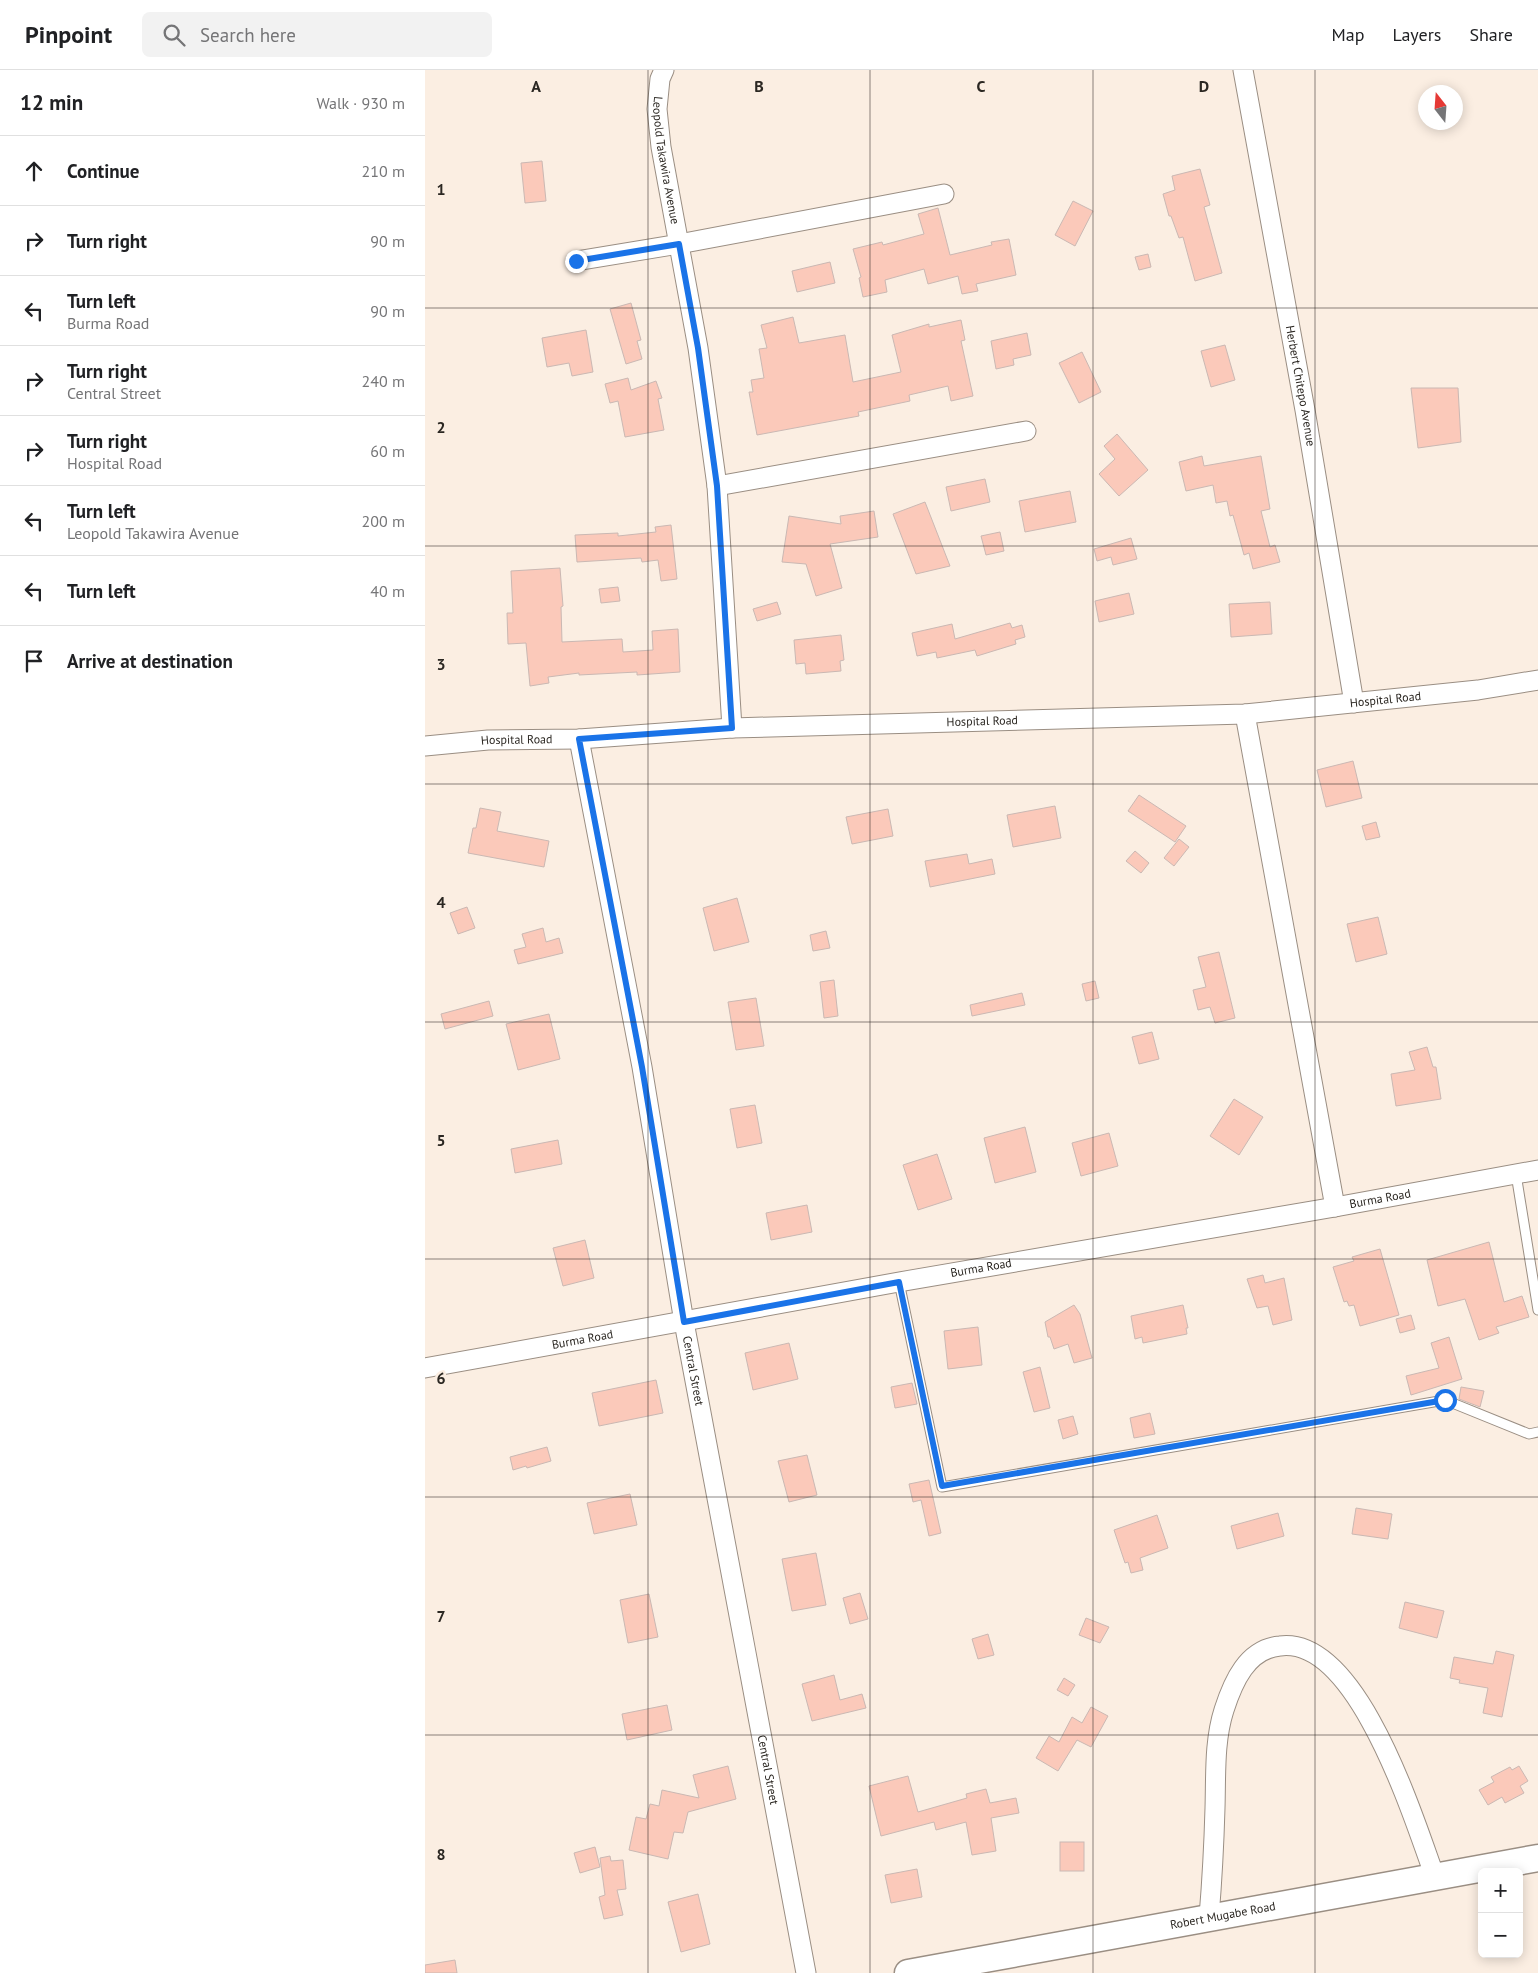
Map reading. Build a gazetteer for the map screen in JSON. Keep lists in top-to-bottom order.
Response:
{
  "streets": {
    "main road": ["Robert Mugabe Road"],
    "street": [
      "Leopold Takawira Avenue",
      "Herbert Chitepo Avenue",
      "Hospital Road",
      "Burma Road",
      "Central Street"
    ]
  },
  "crossings": [
    ["Leopold Takawira Avenue", "Hospital Road"],
    ["Herbert Chitepo Avenue", "Hospital Road"],
    ["Hospital Road", "Central Street"],
    ["Burma Road", "Central Street"]
  ],
  "north": "top",
  "page": {
    "header": "Pinpoint",
    "search": "Search here",
    "nav": ["Map", "Layers", "Share"],
    "heading": ["12 min", "Walk · 930 m"],
    "list": [
      ["Continue", "210 m"],
      ["Turn right", "90 m"],
      ["Turn left", "Burma Road", "90 m"],
      ["Turn right", "Central Street", "240 m"],
      ["Turn right", "Hospital Road", "60 m"],
      ["Turn left", "Leopold Takawira Avenue", "200 m"],
      ["Turn left", "40 m"],
      "Arrive at destination"
    ],
    "map_buttons": ["+", "−"]
  },
  "grid": {
    "columns": [
      "A",
      "B",
      "C",
      "D"
    ],
    "rows": [
      "1",
      "2",
      "3",
      "4",
      "5",
      "6",
      "7",
      "8"
    ]
  }
}
